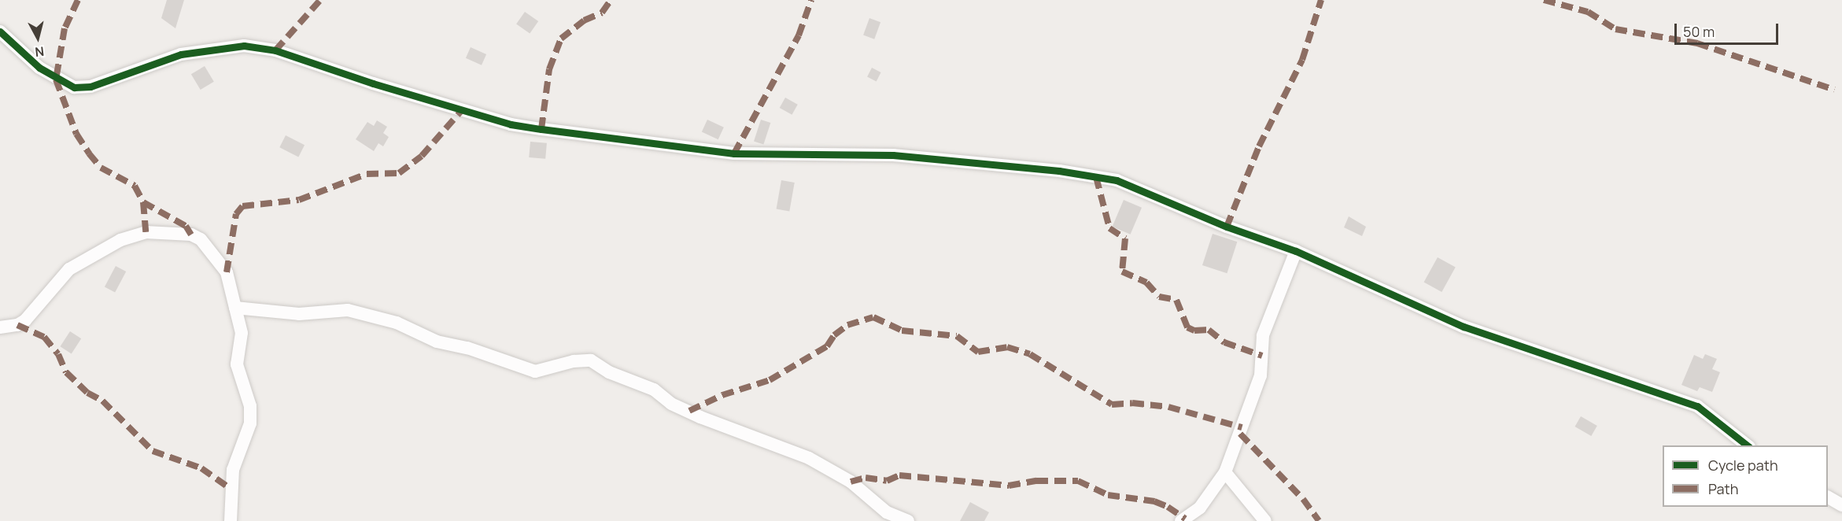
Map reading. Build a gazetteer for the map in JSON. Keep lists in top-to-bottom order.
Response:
{
  "legend": ["Cycle path", "Path"],
  "scale_bar": "50 m",
  "north": "bottom"
}
